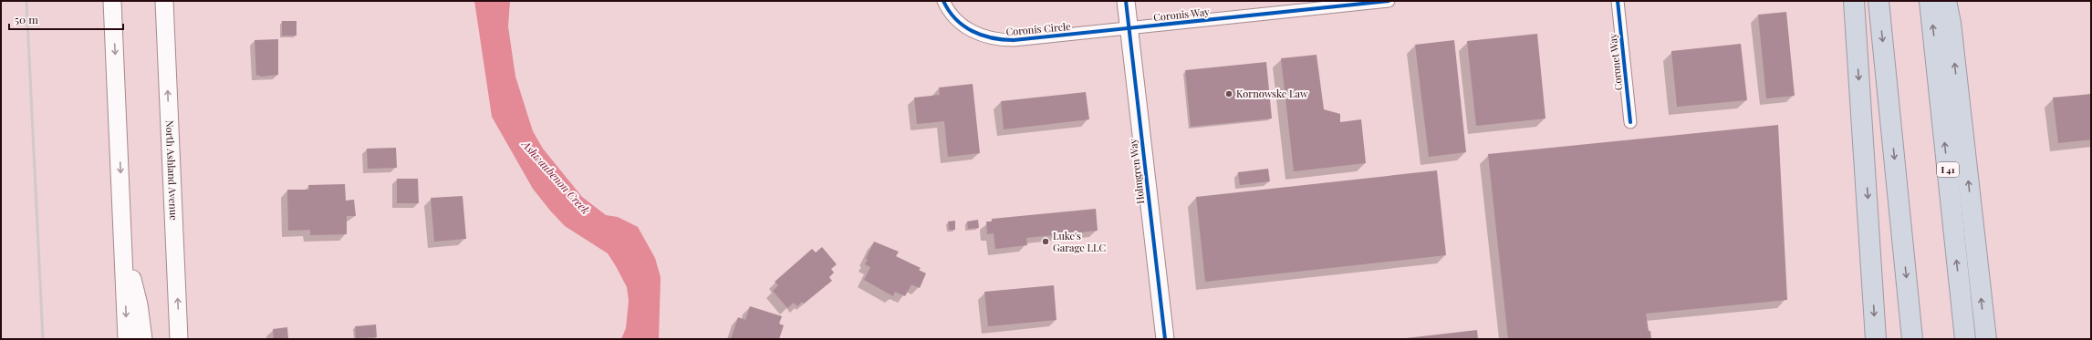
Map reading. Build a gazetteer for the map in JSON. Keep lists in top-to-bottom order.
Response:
{
  "streets": {
    "highway": ["I 41"],
    "main road": ["North Ashland Avenue", "Holmgren Way"],
    "street": ["Coronis Way", "Coronis Circle", "Coronet Way"]
  },
  "crossings": [
    ["Coronis Way", "Coronis Circle"],
    ["Coronis Way", "Holmgren Way"],
    ["Coronis Circle", "Holmgren Way"]
  ],
  "water": ["Ashwaubenon Creek"],
  "places": ["Kornowske Law", "Luke's Garage LLC"],
  "scale_bar": "50 m"
}
